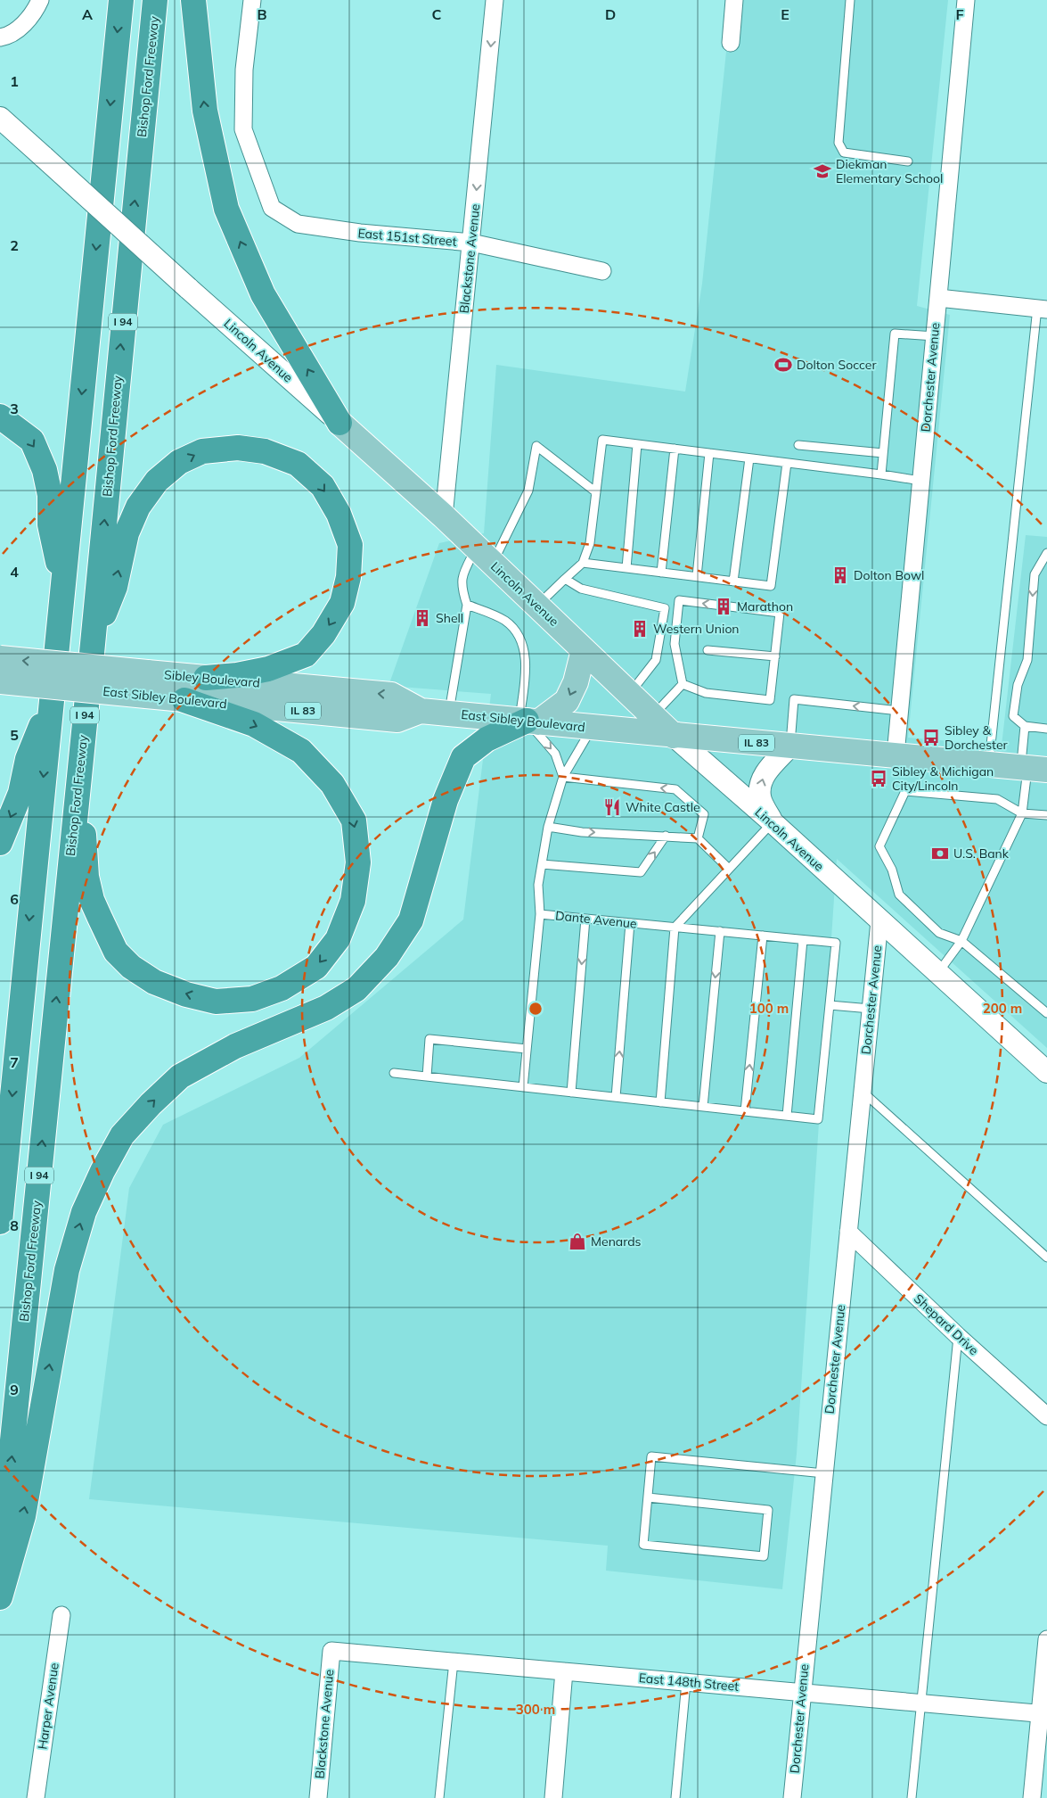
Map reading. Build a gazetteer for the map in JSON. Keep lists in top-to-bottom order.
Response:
{
  "streets": {
    "highway": ["Bishop Ford Freeway", "I 94"],
    "main road": [
      "Lincoln Avenue",
      "Sibley Boulevard",
      "East Sibley Boulevard",
      "IL 83"
    ],
    "street": [
      "East 151st Street",
      "Blackstone Avenue",
      "Dorchester Avenue",
      "Shepard Drive",
      "East 148th Street",
      "Harper Avenue"
    ],
    "lane": ["Dante Avenue"]
  },
  "crossings": [
    ["East 151st Street", "Blackstone Avenue"],
    ["Blackstone Avenue", "Lincoln Avenue"],
    ["Blackstone Avenue", "East 148th Street"],
    ["Lincoln Avenue", "Dorchester Avenue"],
    ["Lincoln Avenue", "East Sibley Boulevard"],
    ["Dorchester Avenue", "East Sibley Boulevard"],
    ["Dorchester Avenue", "Shepard Drive"],
    ["Dorchester Avenue", "East 148th Street"],
    ["Sibley Boulevard", "East Sibley Boulevard"]
  ],
  "one_way": ["Blackstone Avenue", "Sibley Boulevard"],
  "places": {
    "school or university": ["Diekman Elementary School"],
    "sports": ["Dolton Soccer"],
    "building": [
      "Dolton Bowl",
      "Marathon",
      "Shell",
      "Western Union"
    ],
    "bus stop": ["Sibley & Dorchester", "Sibley & Michigan City/Lincoln"],
    "restaurant": ["White Castle"],
    "bank": ["U.S. Bank"],
    "shop": ["Menards"]
  },
  "grid": {
    "columns": [
      "A",
      "B",
      "C",
      "D",
      "E",
      "F"
    ],
    "rows": [
      "1",
      "2",
      "3",
      "4",
      "5",
      "6",
      "7",
      "8",
      "9"
    ]
  },
  "rings": ["100 m", "200 m", "300 m"]
}
